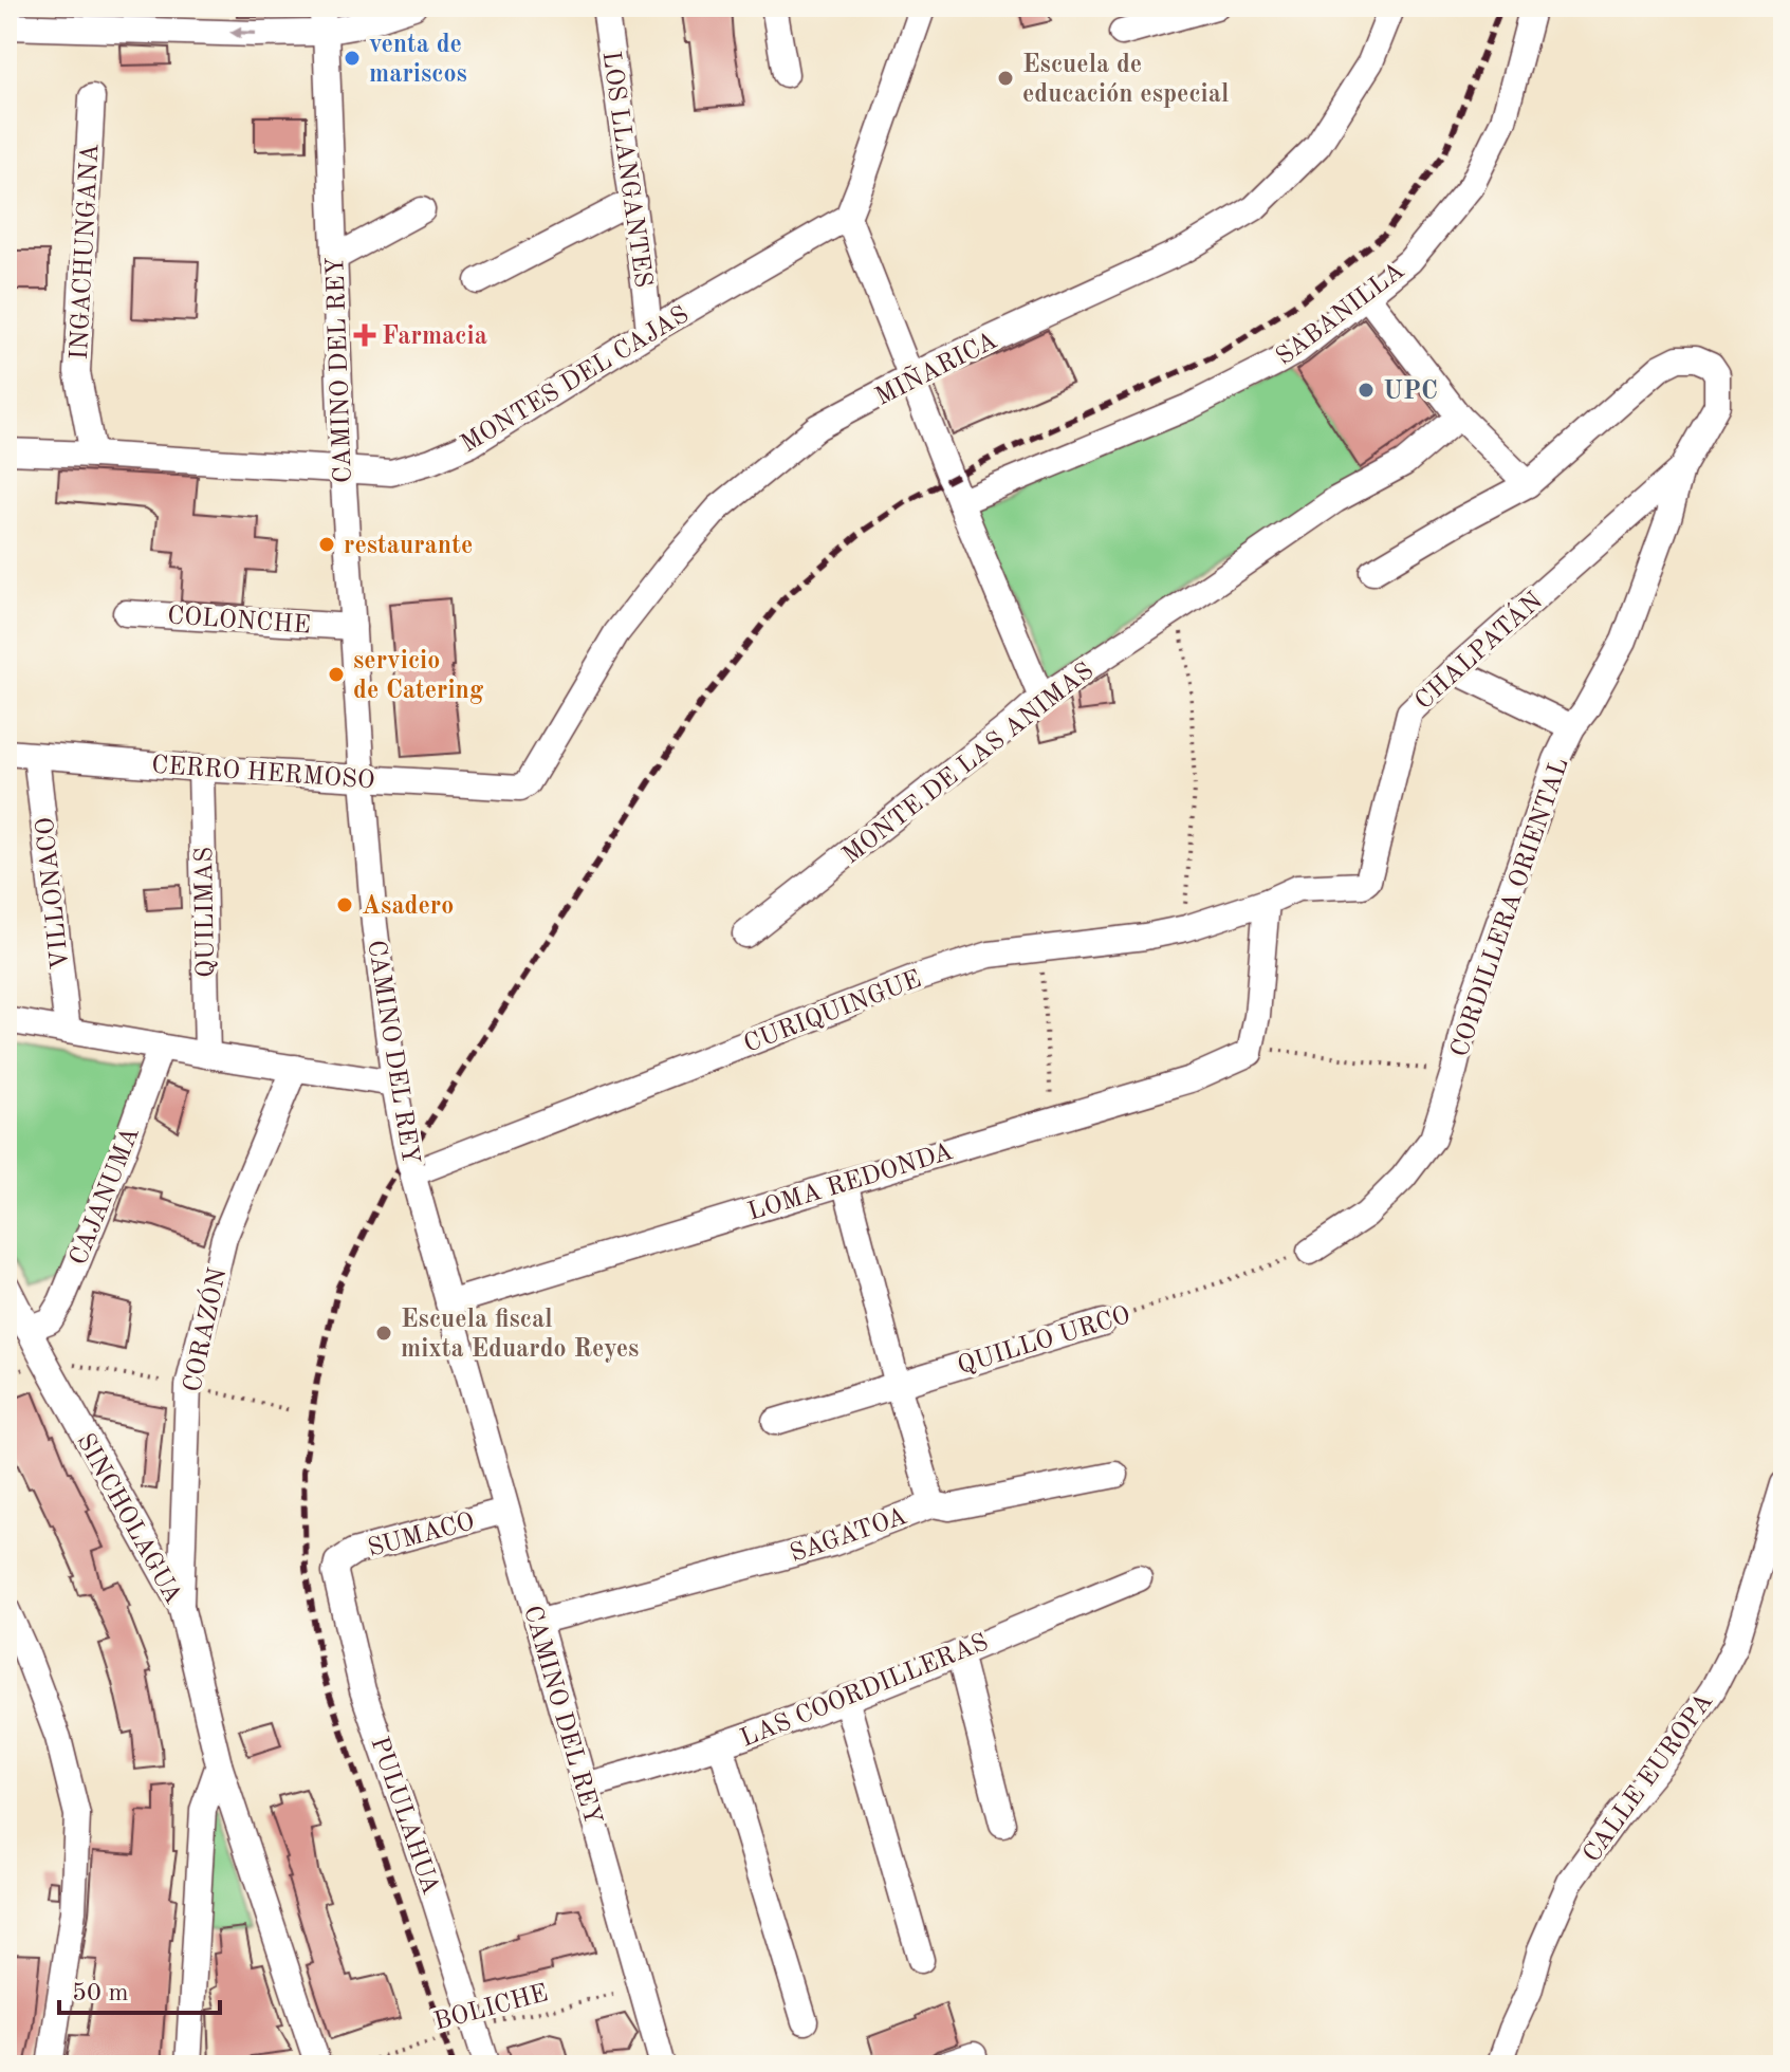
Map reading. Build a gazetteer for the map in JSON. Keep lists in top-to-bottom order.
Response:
{
  "streets": {
    "street": [
      "LOS LLANGANTES",
      "INGACHUNGANA",
      "SABANILLA",
      "MIÑARICA",
      "CAMINO DEL REY",
      "MONTES DEL CAJAS",
      "COLONCHE",
      "CHALPATÁN",
      "MONTE DE LAS ANIMAS",
      "CERRO HERMOSO",
      "VILLONACO",
      "CORDILLERA ORIENTAL",
      "QUILIMAS",
      "CURIQUINGUE",
      "LOMA REDONDA",
      "CAJANUMA",
      "CORAZÓN",
      "QUILLO URCO",
      "SINCHOLAGUA",
      "SUMACO",
      "SAGATOA",
      "LAS COORDILLERAS",
      "CALLE EUROPA",
      "PULULAHUA"
    ],
    "path": ["BOLICHE"]
  },
  "crossings": [
    ["LOS LLANGANTES", "MONTES DEL CAJAS"],
    ["INGACHUNGANA", "MONTES DEL CAJAS"],
    ["MIÑARICA", "CERRO HERMOSO"],
    ["CAMINO DEL REY", "MONTES DEL CAJAS"],
    ["CAMINO DEL REY", "COLONCHE"],
    ["CAMINO DEL REY", "CERRO HERMOSO"],
    ["CAMINO DEL REY", "CURIQUINGUE"],
    ["CAMINO DEL REY", "LOMA REDONDA"],
    ["CAMINO DEL REY", "SUMACO"],
    ["CAMINO DEL REY", "SAGATOA"],
    ["CAMINO DEL REY", "LAS COORDILLERAS"],
    ["CAMINO DEL REY", "BOLICHE"],
    ["CHALPATÁN", "CORDILLERA ORIENTAL"],
    ["CHALPATÁN", "CURIQUINGUE"],
    ["CERRO HERMOSO", "VILLONACO"],
    ["CERRO HERMOSO", "QUILIMAS"],
    ["CORDILLERA ORIENTAL", "QUILLO URCO"],
    ["LOMA REDONDA", "SAGATOA"],
    ["CAJANUMA", "SINCHOLAGUA"],
    ["CORAZÓN", "SINCHOLAGUA"],
    ["QUILLO URCO", "SAGATOA"],
    ["SUMACO", "PULULAHUA"],
    ["PULULAHUA", "BOLICHE"]
  ],
  "places": {
    "other": [
      "venta de mariscos",
      "Escuela de educación especial",
      "UPC",
      "restaurante",
      "servicio de Catering",
      "Asadero",
      "Escuela fiscal mixta Eduardo Reyes"
    ],
    "health": ["Farmacia"]
  },
  "scale_bar": "50 m"
}
